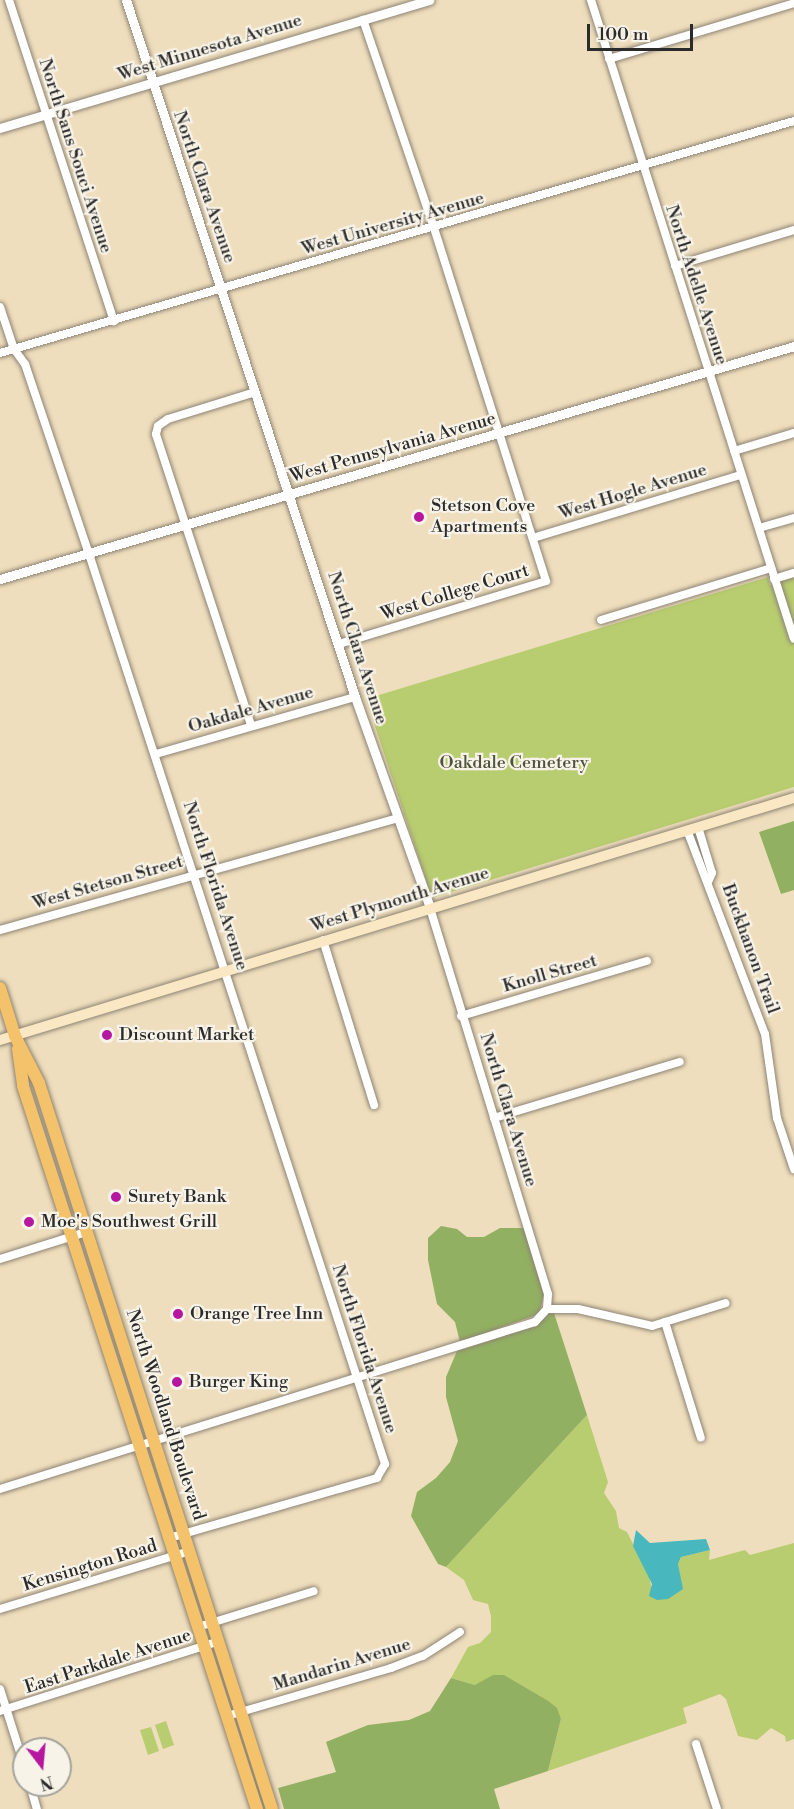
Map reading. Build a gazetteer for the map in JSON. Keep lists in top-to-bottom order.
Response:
{
  "streets": {
    "main road": ["West Plymouth Avenue", "North Woodland Boulevard"],
    "street": [
      "West Minnesota Avenue",
      "North Sans Souci Avenue",
      "North Clara Avenue",
      "West University Avenue",
      "North Adelle Avenue",
      "West Pennsylvania Avenue",
      "West Hogle Avenue",
      "West College Court",
      "Oakdale Avenue",
      "West Stetson Street",
      "North Florida Avenue",
      "Buckhanon Trail",
      "Knoll Street",
      "Kensington Road",
      "East Parkdale Avenue",
      "Mandarin Avenue"
    ]
  },
  "crossings": [
    ["West Minnesota Avenue", "North Sans Souci Avenue"],
    ["West Minnesota Avenue", "North Clara Avenue"],
    ["North Sans Souci Avenue", "West University Avenue"],
    ["North Clara Avenue", "West University Avenue"],
    ["North Clara Avenue", "West Pennsylvania Avenue"],
    ["North Clara Avenue", "West College Court"],
    ["North Clara Avenue", "Oakdale Avenue"],
    ["North Clara Avenue", "West Stetson Street"],
    ["North Clara Avenue", "West Plymouth Avenue"],
    ["North Clara Avenue", "Knoll Street"],
    ["West University Avenue", "North Adelle Avenue"],
    ["West University Avenue", "North Florida Avenue"],
    ["North Adelle Avenue", "West Pennsylvania Avenue"],
    ["North Adelle Avenue", "West Hogle Avenue"],
    ["West Pennsylvania Avenue", "North Florida Avenue"],
    ["West Hogle Avenue", "West College Court"],
    ["Oakdale Avenue", "North Florida Avenue"],
    ["West Stetson Street", "North Florida Avenue"],
    ["North Florida Avenue", "West Plymouth Avenue"],
    ["North Florida Avenue", "North Woodland Boulevard"],
    ["West Plymouth Avenue", "Buckhanon Trail"],
    ["West Plymouth Avenue", "North Woodland Boulevard"],
    ["North Woodland Boulevard", "Kensington Road"],
    ["North Woodland Boulevard", "East Parkdale Avenue"],
    ["North Woodland Boulevard", "Mandarin Avenue"]
  ],
  "parks": ["Oakdale Cemetery"],
  "places": [
    "Stetson Cove Apartments",
    "Discount Market",
    "Surety Bank",
    "Moe's Southwest Grill",
    "Orange Tree Inn",
    "Burger King"
  ],
  "scale_bar": "100 m",
  "north": "bottom"
}
